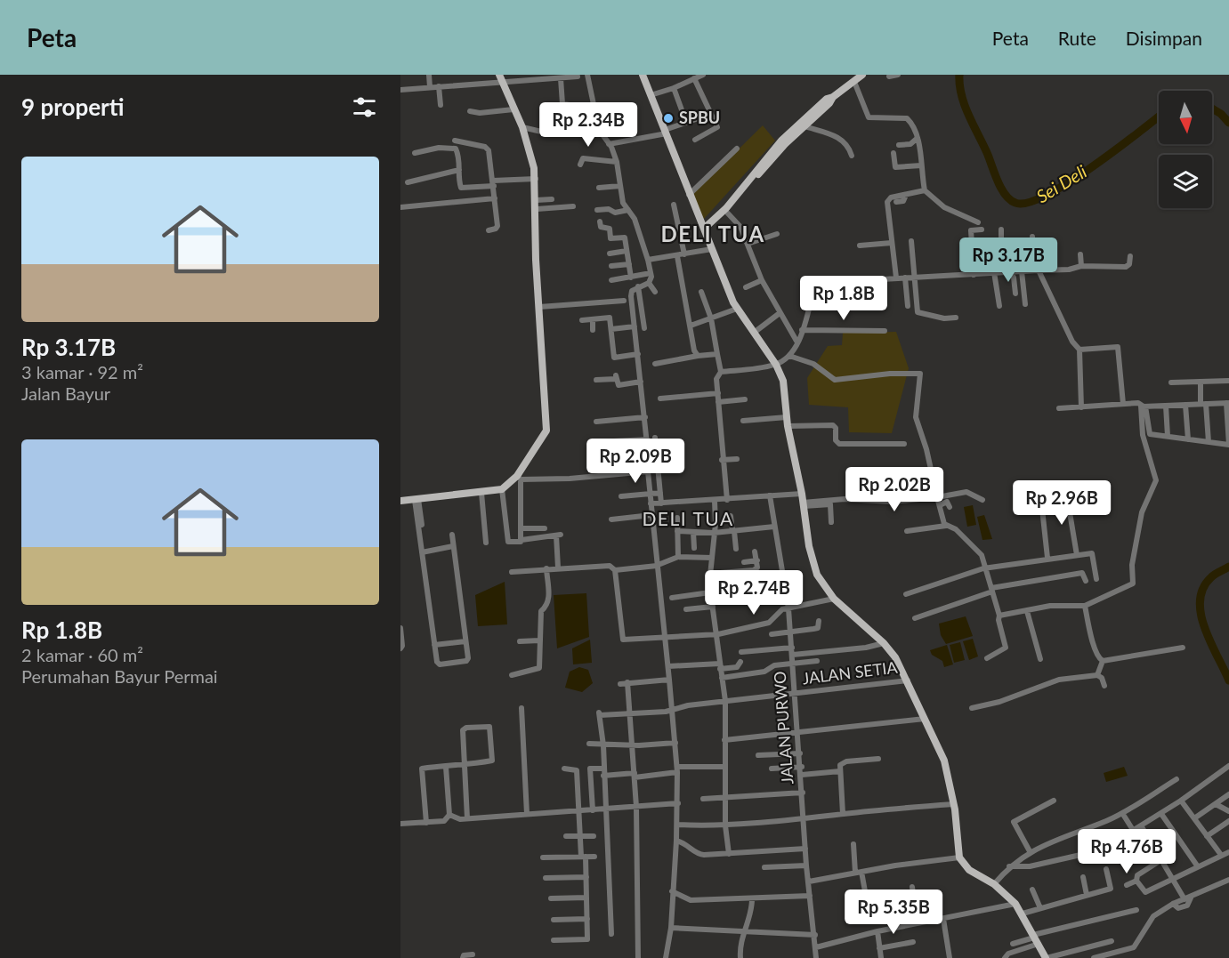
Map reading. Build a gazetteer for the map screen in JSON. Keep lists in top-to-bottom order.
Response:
{
  "streets": {
    "street": ["JALAN SETIA", "JALAN PURWO"]
  },
  "crossings": [
    ["JALAN SETIA", "JALAN PURWO"]
  ],
  "districts": ["DELI TUA", "DELI TUA"],
  "water": ["Sei Deli"],
  "places": ["SPBU"],
  "north": "bottom",
  "page": {
    "header": "Peta",
    "nav": ["Peta", "Rute", "Disimpan"],
    "heading": "9 properti",
    "price": [
      "Rp 2.34B",
      "Rp 3.17B",
      "Rp 1.8B",
      "Rp 2.09B",
      "Rp 2.02B",
      "Rp 2.96B",
      "Rp 2.74B",
      "Rp 4.76B",
      "Rp 5.35B"
    ],
    "list": [
      {
        "name": "Rp 3.17B",
        "note": "3 kamar · 92 m² · Jalan Bayur"
      },
      {
        "name": "Rp 1.8B",
        "note": "2 kamar · 60 m² · Perumahan Bayur Permai"
      }
    ]
  }
}
